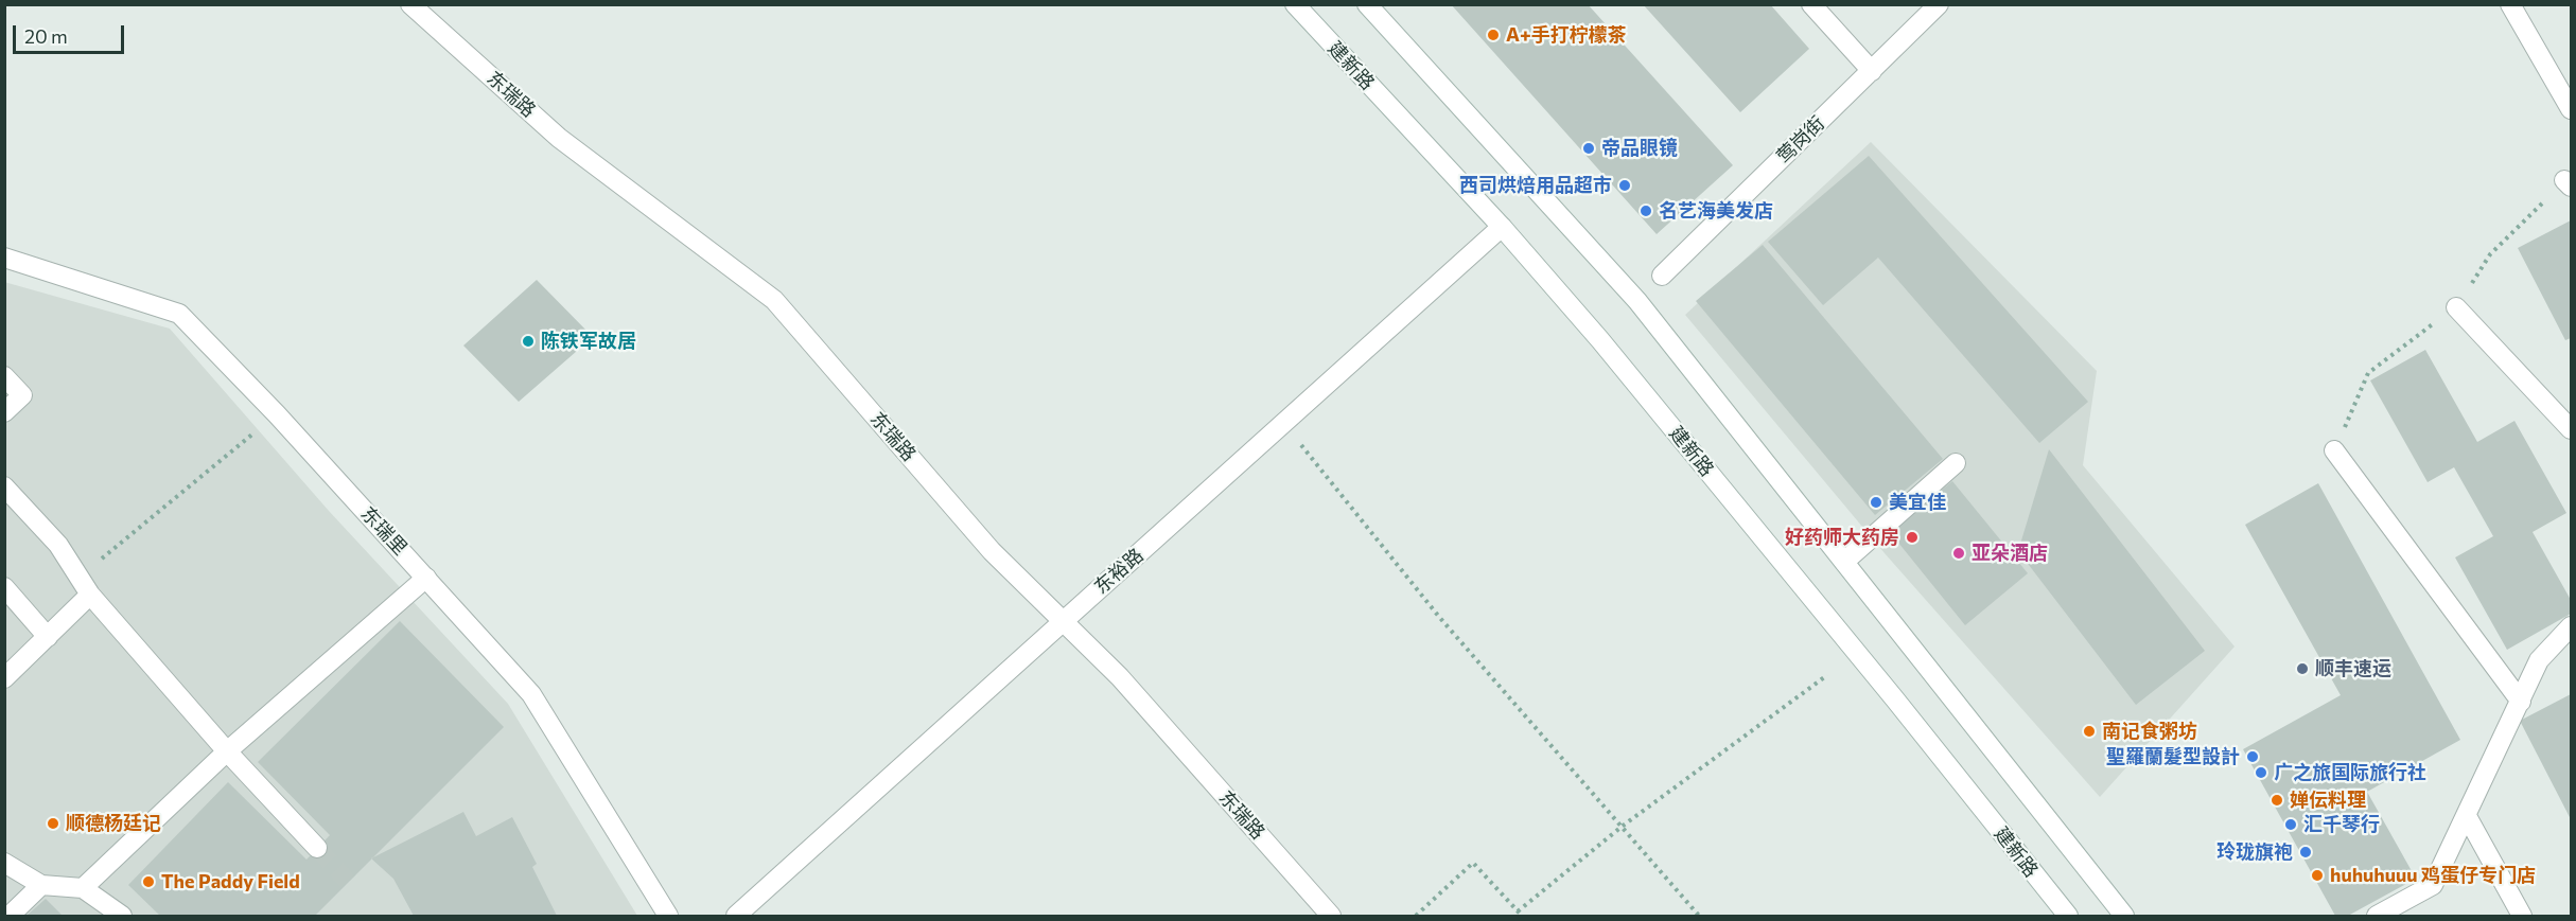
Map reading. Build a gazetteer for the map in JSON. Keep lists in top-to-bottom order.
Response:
{
  "streets": {
    "street": [
      "建新路",
      "东瑞路",
      "莺岗街",
      "东瑞里",
      "东裕路"
    ]
  },
  "crossings": [
    ["建新路", "东裕路"],
    ["东瑞路", "东裕路"]
  ],
  "places": [
    "A+手打柠檬茶",
    "帝品眼镜",
    "西司烘焙用品超市",
    "名艺海美发店",
    "陈铁军故居",
    "美宜佳",
    "好药师大药房",
    "亚朵酒店",
    "顺丰速运",
    "南记食粥坊",
    "聖羅蘭髮型設計",
    "广之旅国际旅行社",
    "婵伝料理",
    "顺德杨廷记",
    "汇千琴行",
    "玲珑旗袍",
    "huhuhuuu 鸡蛋仔专门店",
    "The Paddy Field"
  ],
  "scale_bar": "20 m"
}
